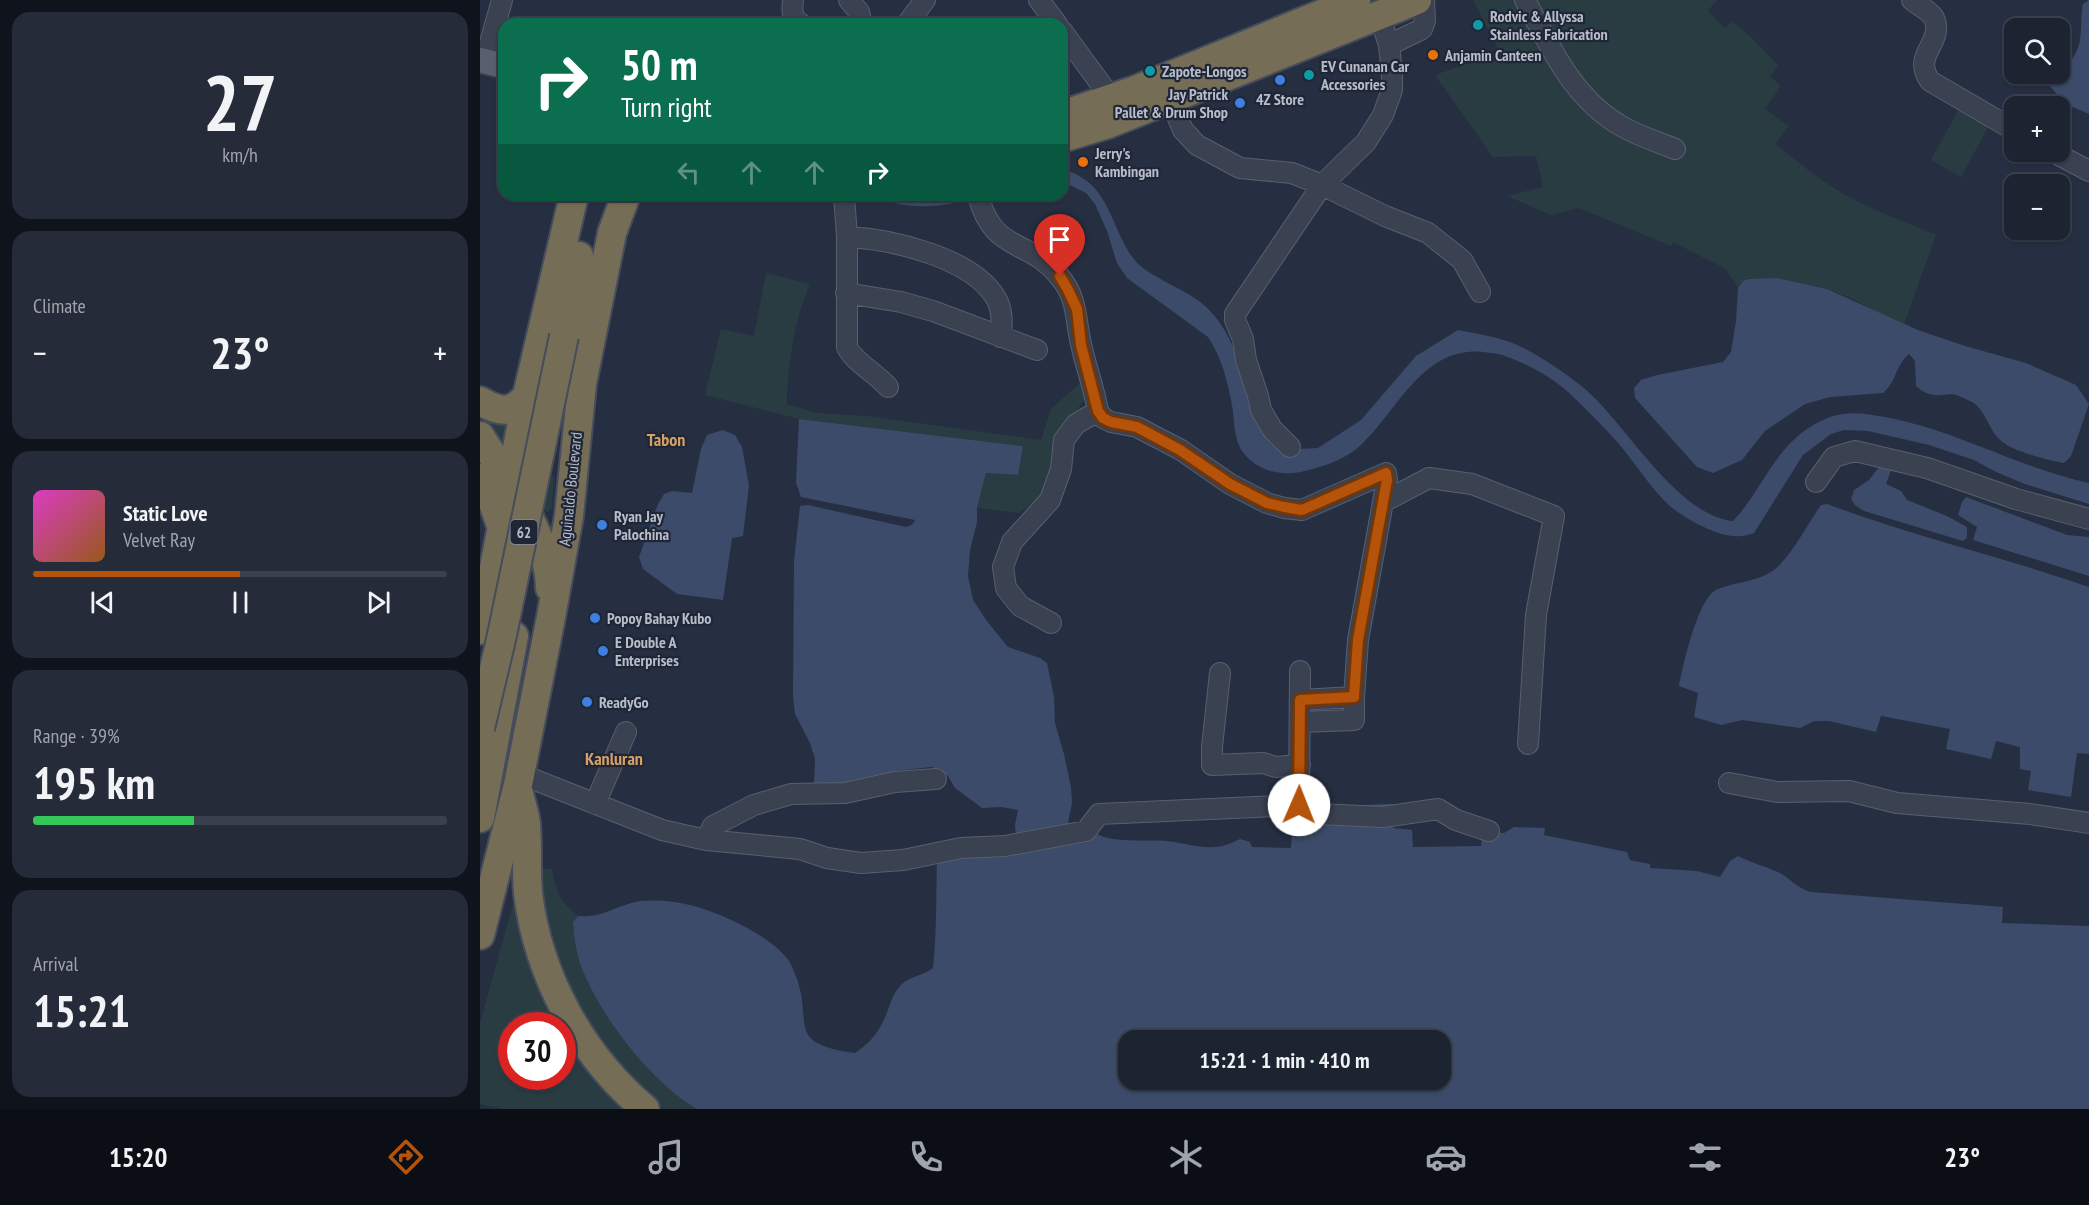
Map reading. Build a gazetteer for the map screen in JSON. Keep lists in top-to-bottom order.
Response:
{
  "streets": {
    "highway": ["Aguinaldo Boulevard", "62"]
  },
  "districts": ["Tabon", "Kanluran"],
  "places": [
    "Rodvic & Allyssa Stainless Fabrication",
    "Anjamin Canteen",
    "Zapote-Longos",
    "EV Cunanan Car Accessories",
    "4Z Store",
    "Jay Patrick Pallet & Drum Shop",
    "Jerry's Kambingan",
    "Ryan Jay Palochina",
    "Popoy Bahay Kubo",
    "E Double A Enterprises",
    "ReadyGo"
  ],
  "page": {
    "tile": [
      ["27", "km/h"],
      "Climate",
      ["Range · 39%", "195 km"],
      ["Arrival", "15:21"]
    ],
    "map_buttons": ["+", "−"],
    "turn": ["50 m", "Turn right"],
    "heat": ["−", "23°", "+"],
    "song": ["Static Love", "Velvet Ray"],
    "limit": "30",
    "trip": "15:21 · 1 min · 410 m",
    "tabs": ["15:20", "23°"]
  }
}
